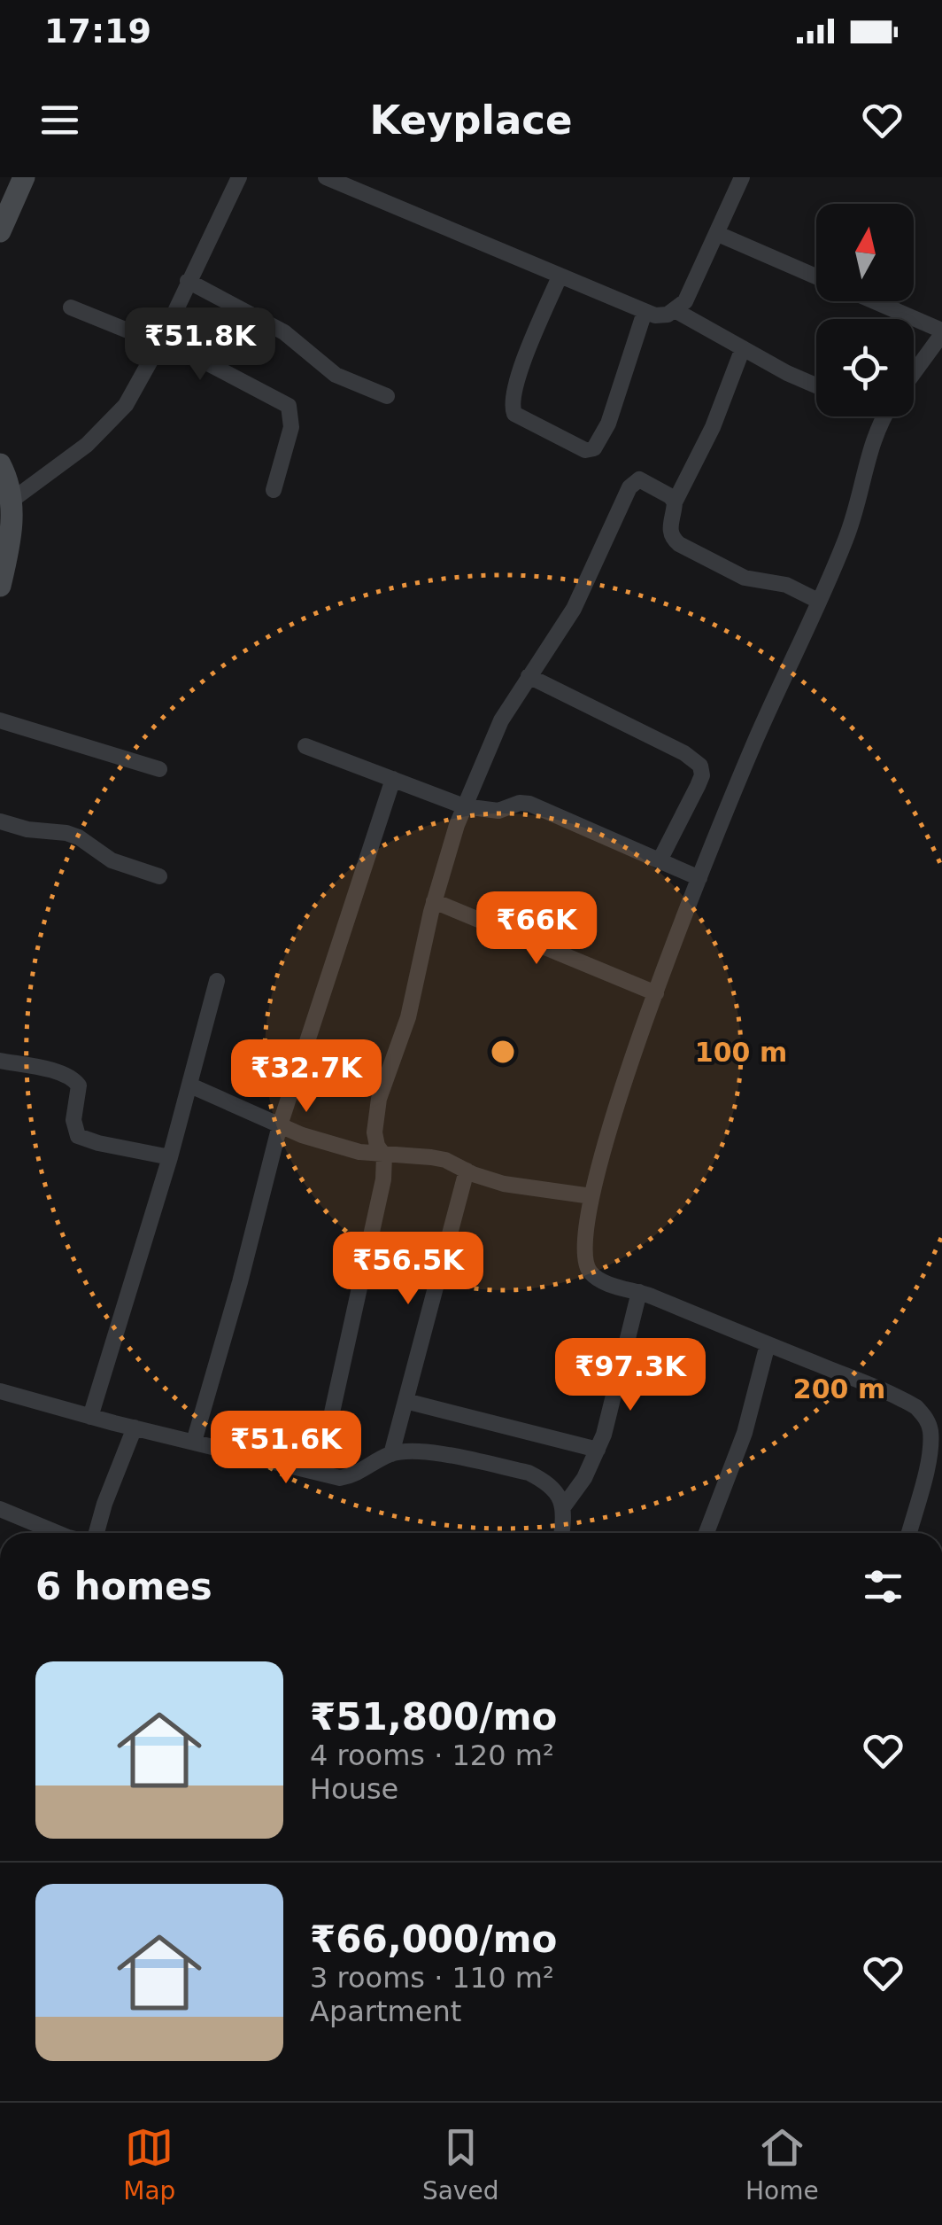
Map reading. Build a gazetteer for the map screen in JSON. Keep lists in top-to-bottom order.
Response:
{
  "north": "top",
  "page": {
    "status": "17:19",
    "header": "Keyplace",
    "price": [
      "₹51.8K",
      "₹66K",
      "₹32.7K",
      "₹56.5K",
      "₹97.3K",
      "₹51.6K"
    ],
    "heading": "6 homes",
    "list": [
      {
        "name": "₹51,800/mo",
        "note": "4 rooms · 120 m² · House"
      },
      {
        "name": "₹66,000/mo",
        "note": "3 rooms · 110 m² · Apartment"
      }
    ],
    "tabs": ["Map", "Saved", "Home"]
  },
  "rings": ["100 m", "200 m"]
}
